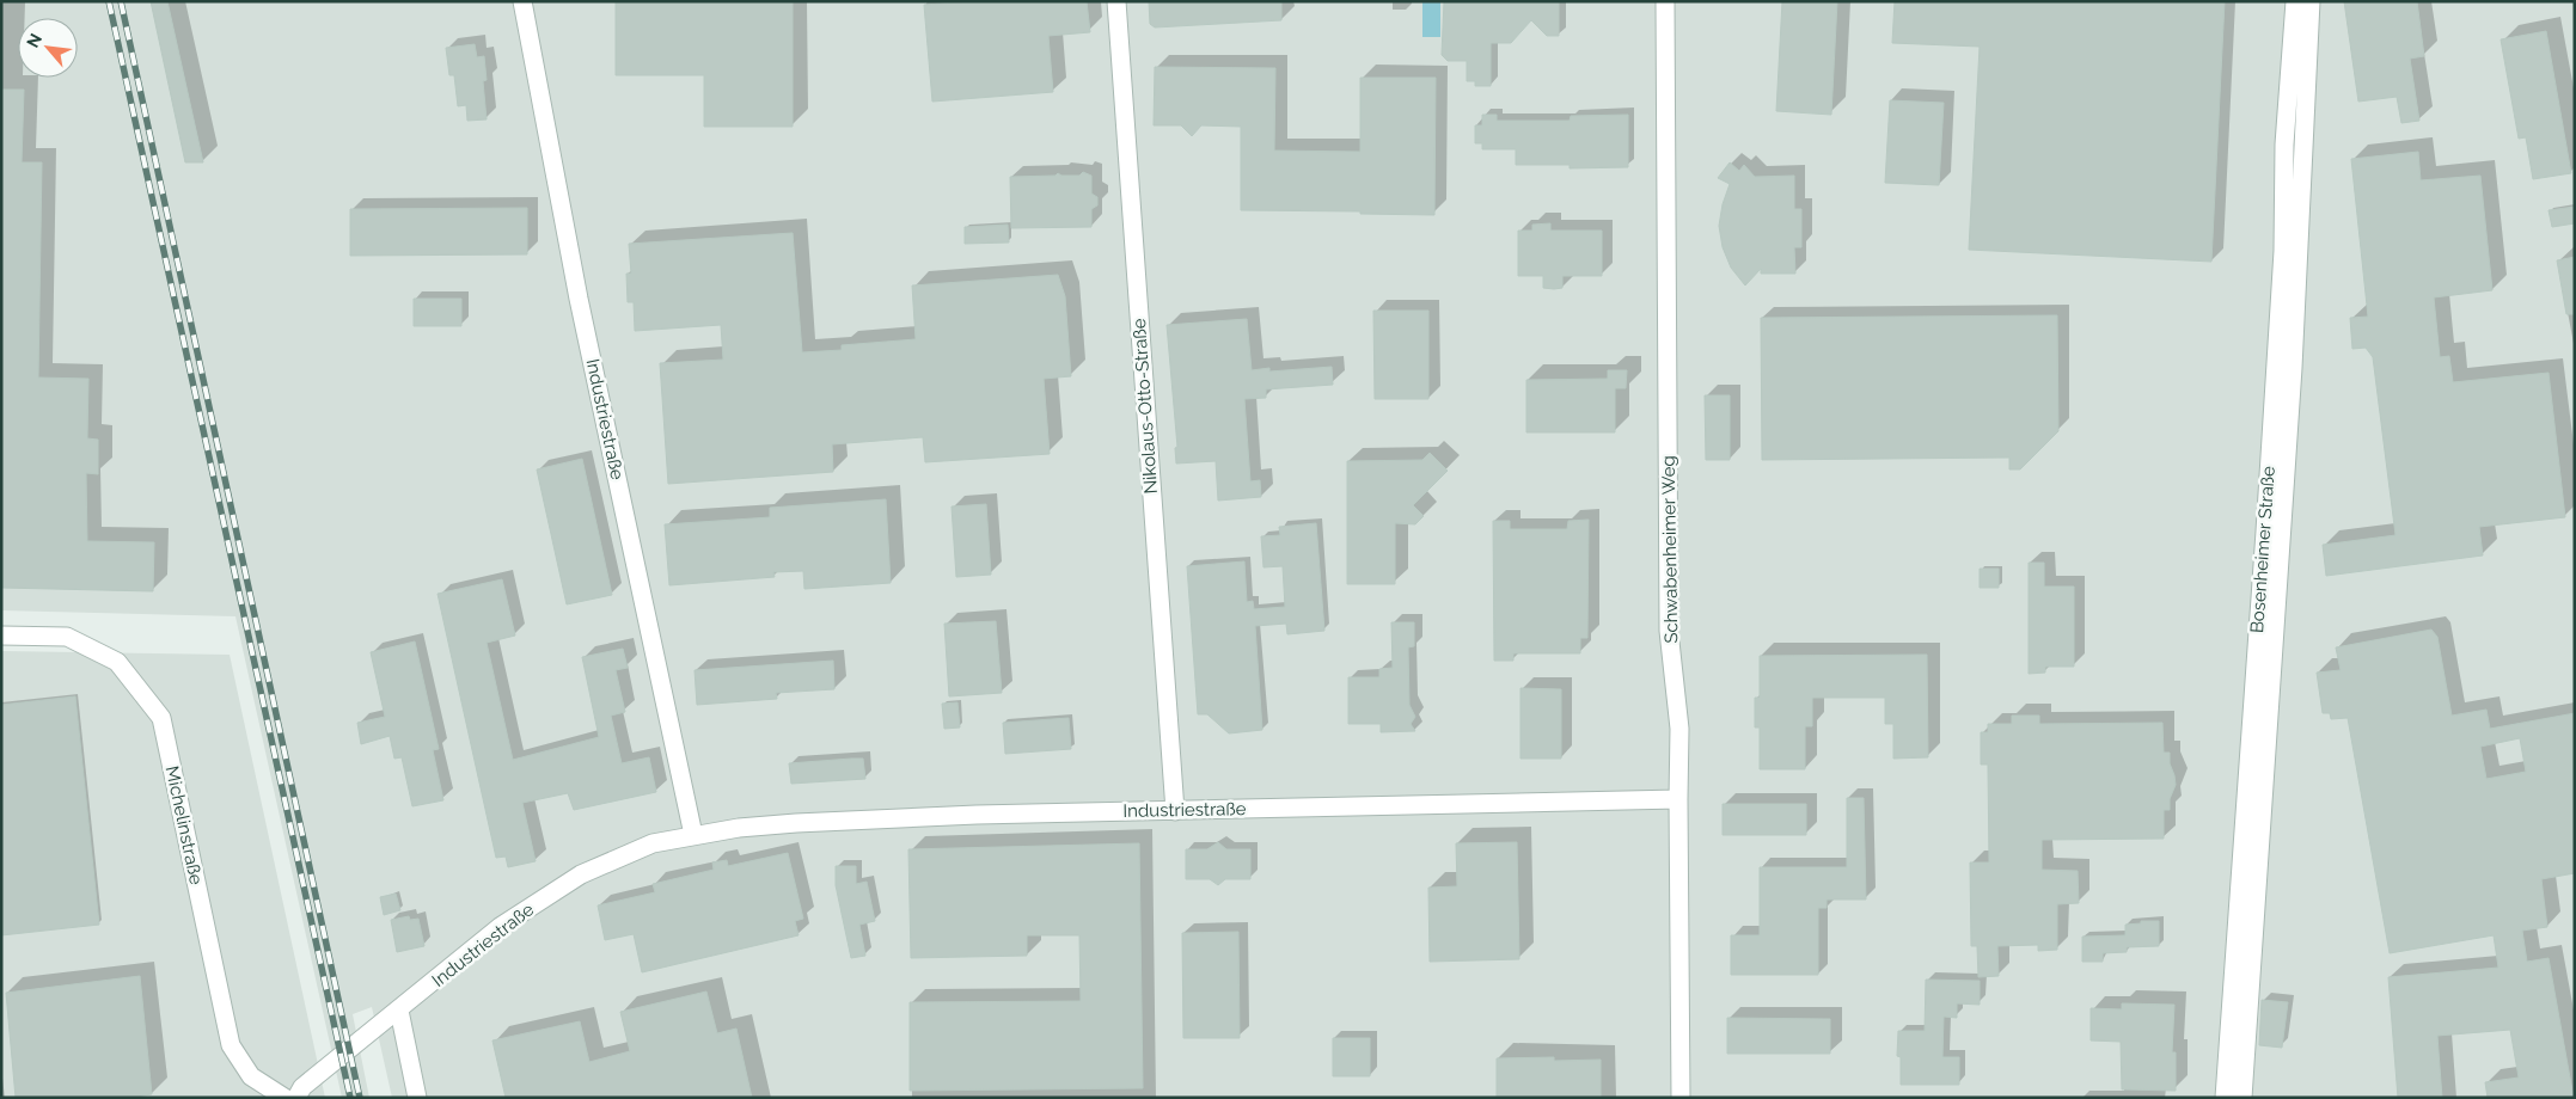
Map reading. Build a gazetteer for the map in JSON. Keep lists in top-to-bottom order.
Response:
{
  "streets": {
    "street": [
      "Nikolaus-Otto-Straße",
      "Industriestraße",
      "Schwabenheimer Weg",
      "Bosenheimer Straße",
      "Michelinstraße"
    ]
  },
  "crossings": [
    ["Nikolaus-Otto-Straße", "Industriestraße"],
    ["Industriestraße", "Schwabenheimer Weg"]
  ],
  "north": "top left"
}
